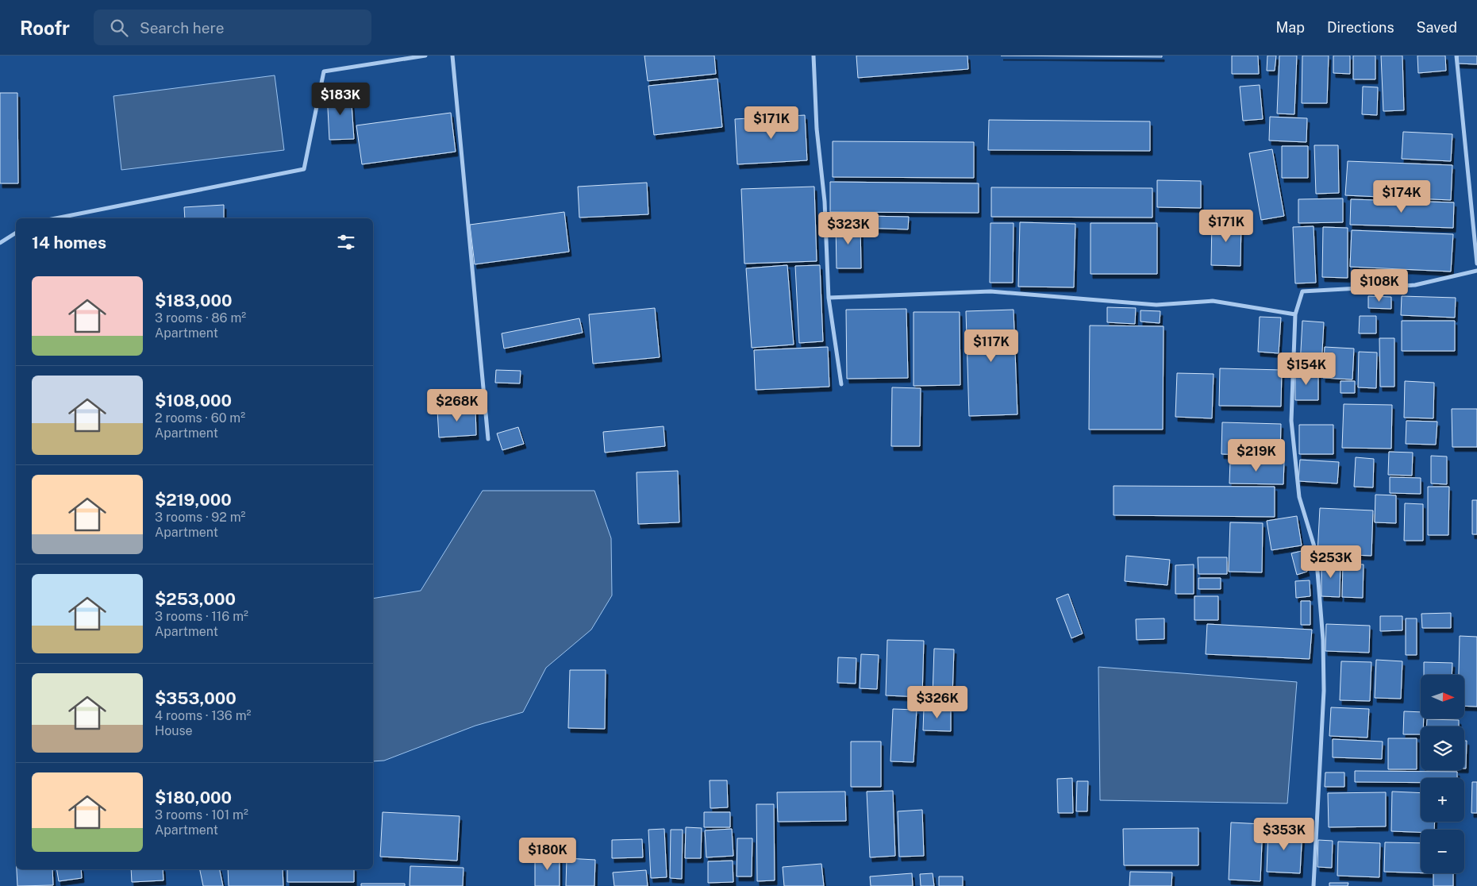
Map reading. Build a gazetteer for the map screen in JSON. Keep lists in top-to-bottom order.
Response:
{
  "north": "right",
  "page": {
    "header": "Roofr",
    "search": "Search here",
    "nav": ["Map", "Directions", "Saved"],
    "price": [
      "$183K",
      "$171K",
      "$174K",
      "$171K",
      "$323K",
      "$108K",
      "$117K",
      "$154K",
      "$268K",
      "$219K",
      "$253K",
      "$326K",
      "$353K",
      "$180K"
    ],
    "heading": "14 homes",
    "list": [
      {
        "name": "$183,000",
        "note": "3 rooms · 86 m² · Apartment"
      },
      {
        "name": "$108,000",
        "note": "2 rooms · 60 m² · Apartment"
      },
      {
        "name": "$219,000",
        "note": "3 rooms · 92 m² · Apartment"
      },
      {
        "name": "$253,000",
        "note": "3 rooms · 116 m² · Apartment"
      },
      {
        "name": "$353,000",
        "note": "4 rooms · 136 m² · House"
      },
      {
        "name": "$180,000",
        "note": "3 rooms · 101 m² · Apartment"
      }
    ],
    "map_buttons": ["+", "−"]
  }
}
